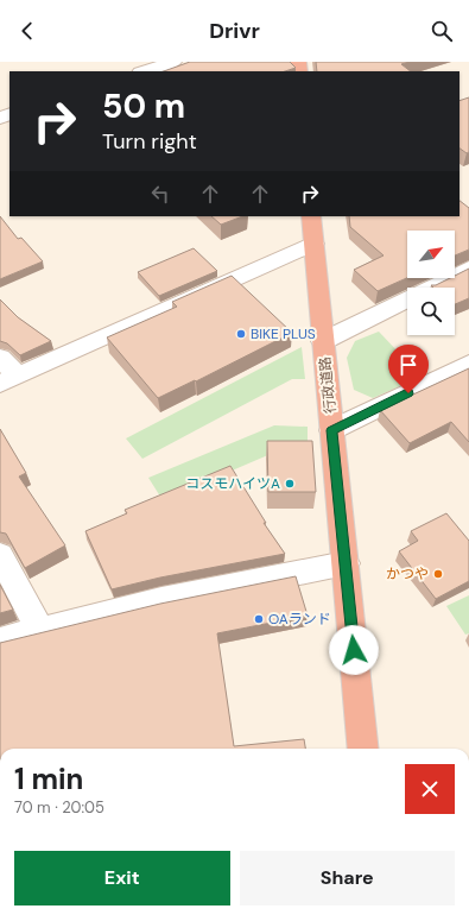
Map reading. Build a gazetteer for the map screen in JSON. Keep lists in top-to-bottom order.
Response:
{
  "streets": {
    "highway": ["行政道路"]
  },
  "places": [
    "BIKE PLUS",
    "コスモハイツA",
    "かつや",
    "OAランド"
  ],
  "north": "top right",
  "page": {
    "header": "Drivr",
    "turn": ["50 m", "Turn right"],
    "heading": ["1 min", "70 m · 20:05"],
    "buttons": ["Exit", "Share"]
  }
}
